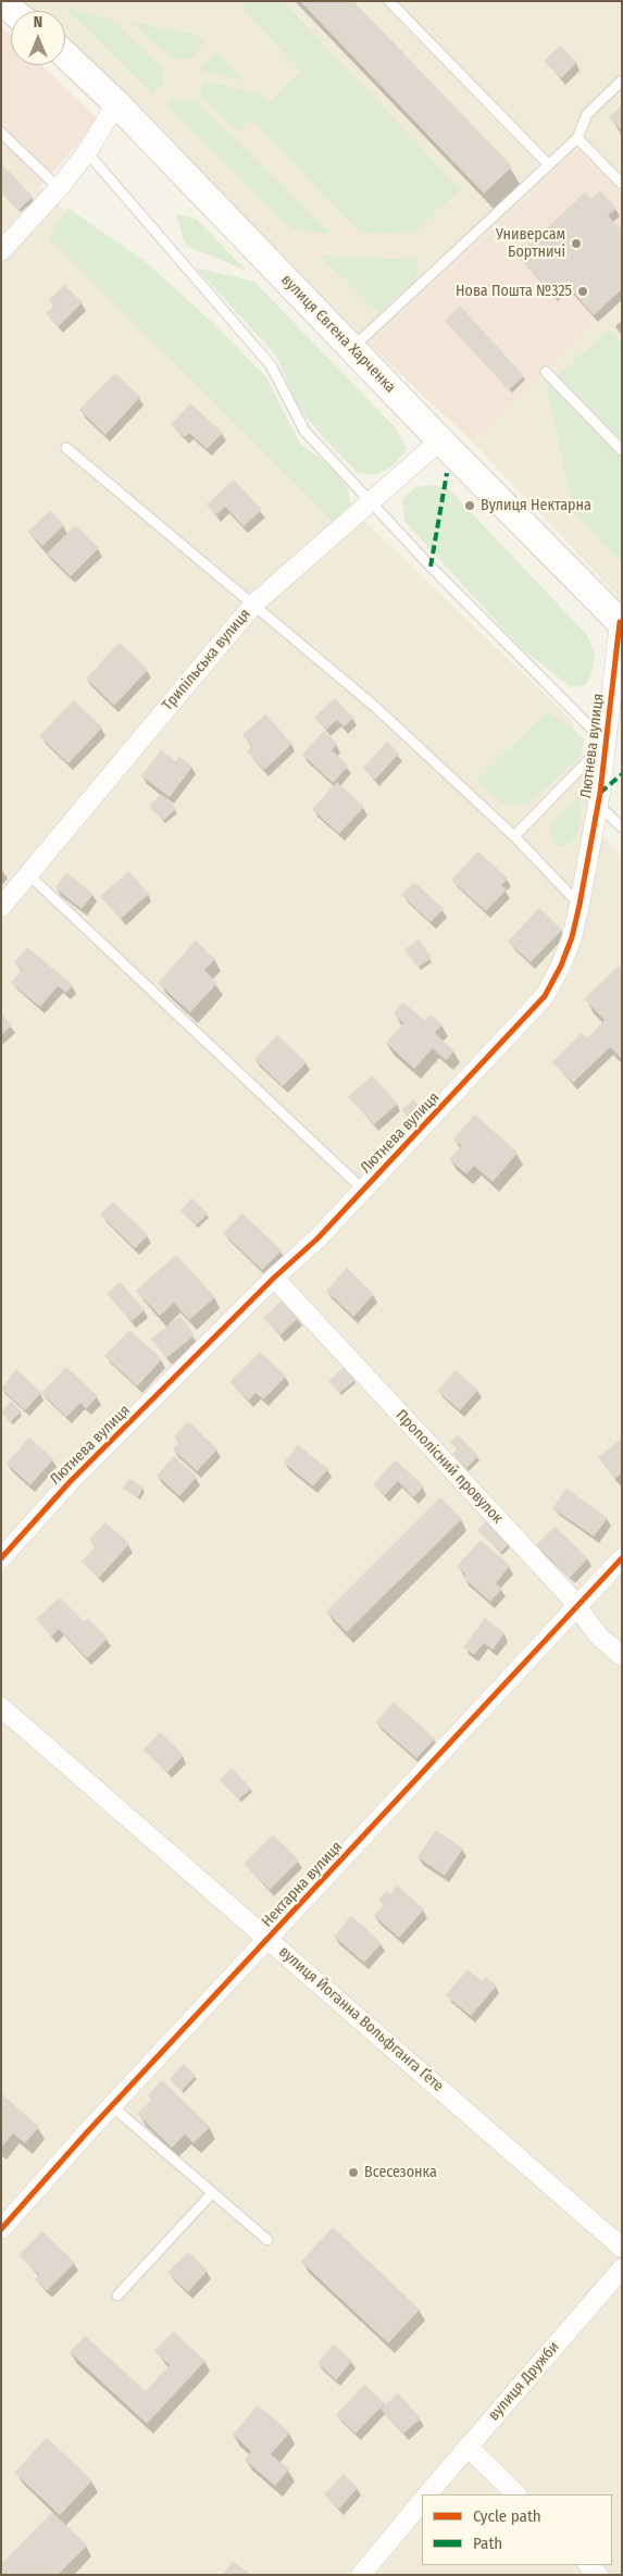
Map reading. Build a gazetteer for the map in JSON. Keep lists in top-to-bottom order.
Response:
{
  "streets": {
    "main road": ["вулиця Євгена Харченка"],
    "street": [
      "Трипільська вулиця",
      "Лютнева вулиця",
      "Прополісний провулок",
      "Нектарна вулиця",
      "вулиця Йоганна Вольфганга Ґете",
      "вулиця Дружби"
    ]
  },
  "crossings": [
    ["вулиця Євгена Харченка", "Трипільська вулиця"],
    ["вулиця Євгена Харченка", "Лютнева вулиця"],
    ["Лютнева вулиця", "Прополісний провулок"],
    ["Прополісний провулок", "Нектарна вулиця"],
    ["Нектарна вулиця", "вулиця Йоганна Вольфганга Ґете"]
  ],
  "places": [
    "Универсам Бортничі",
    "Нова Пошта №325",
    "Вулиця Нектарна",
    "Всесезонка"
  ],
  "legend": ["Cycle path", "Path"],
  "north": "top"
}
